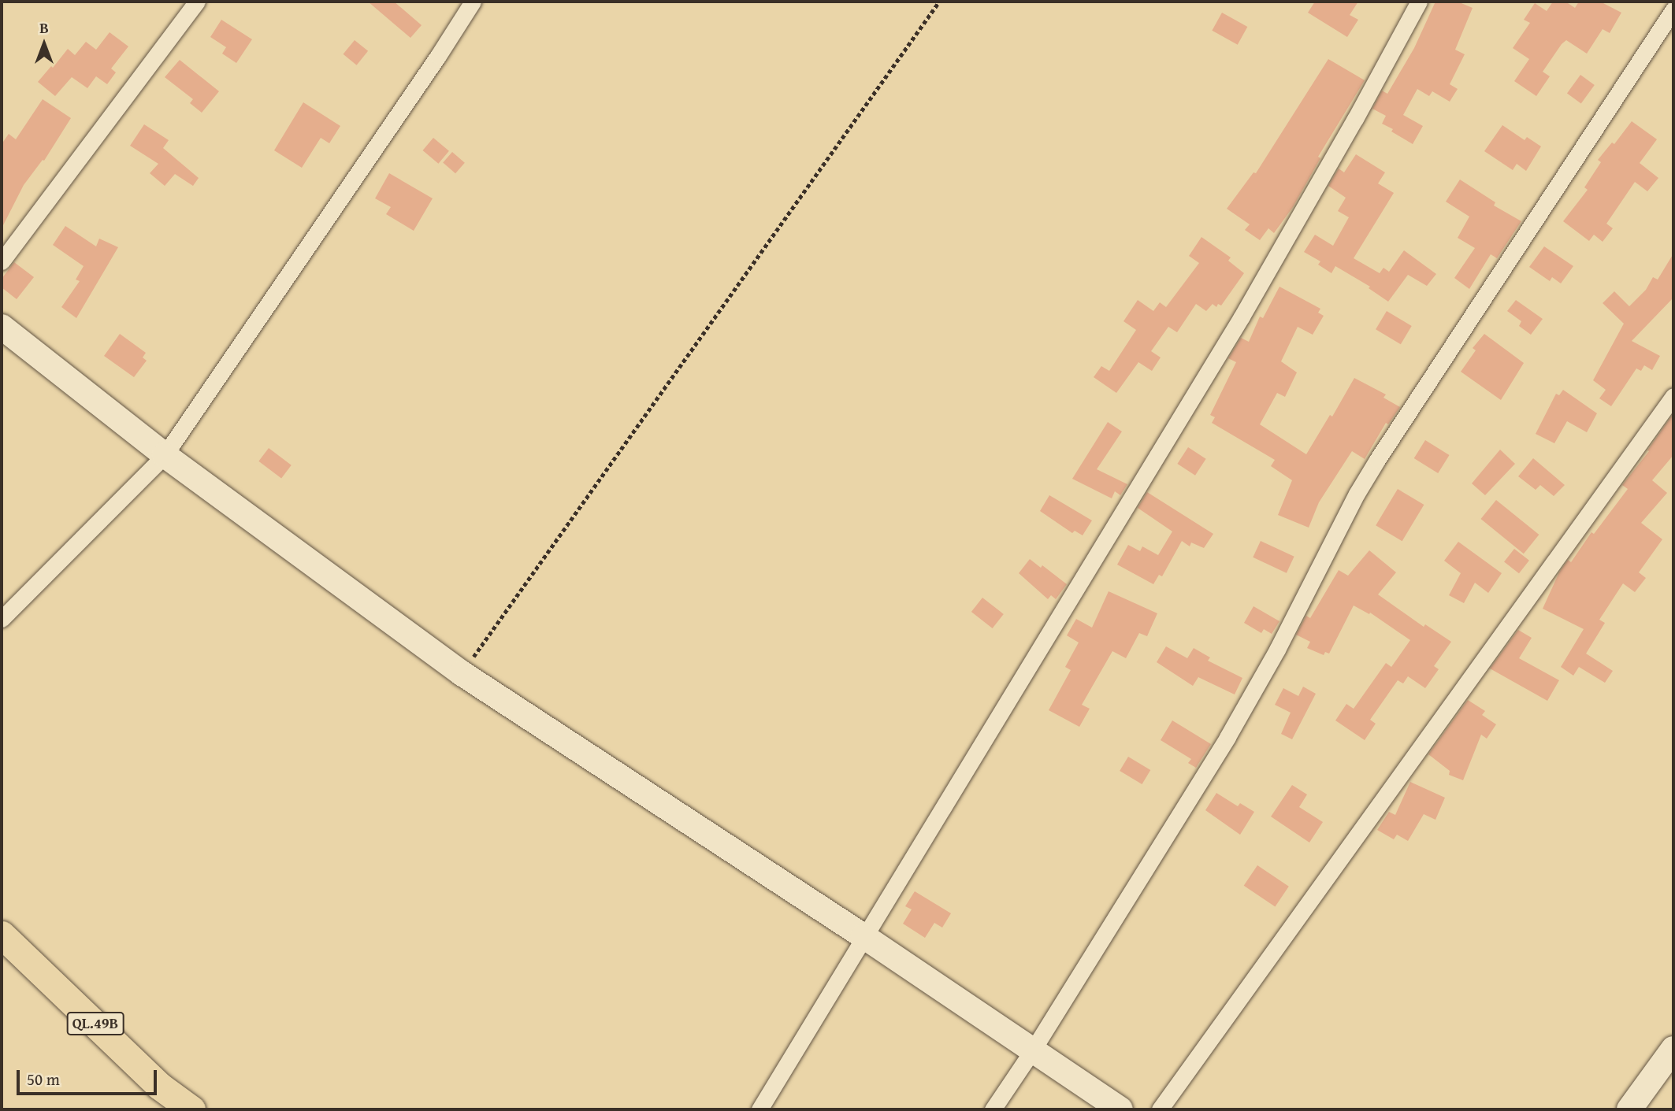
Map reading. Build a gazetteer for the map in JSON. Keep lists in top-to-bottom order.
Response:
{
  "streets": {
    "main road": ["QL.49B"]
  },
  "scale_bar": "50 m",
  "north": "top"
}
